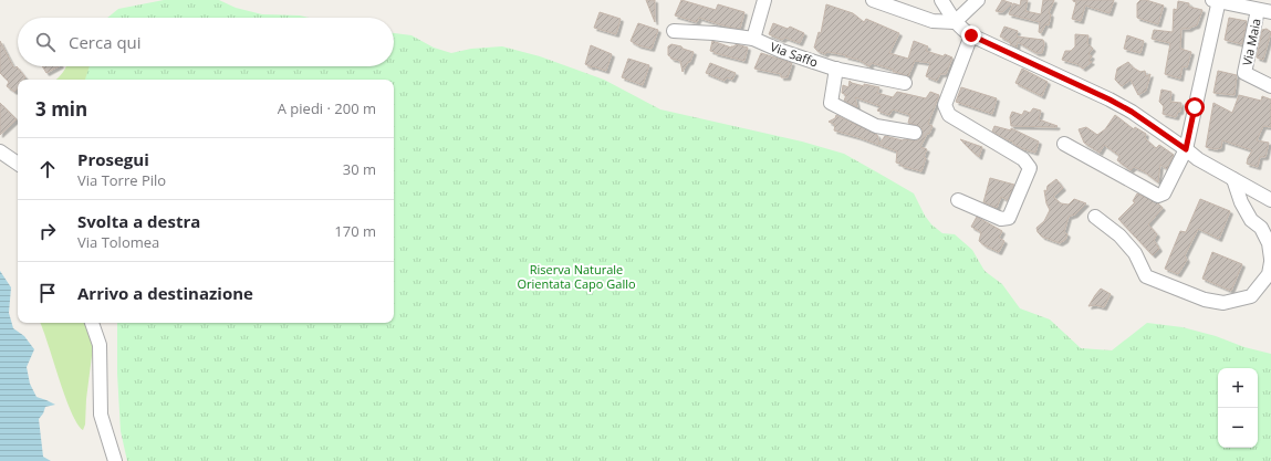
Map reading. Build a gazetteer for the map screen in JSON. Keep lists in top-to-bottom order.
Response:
{
  "streets": {
    "street": ["Via Maia", "Via Saffo"]
  },
  "parks": ["Riserva Naturale Orientata Capo Gallo"],
  "page": {
    "search": "Cerca qui",
    "heading": ["3 min", "A piedi · 200 m"],
    "list": [
      ["Prosegui", "Via Torre Pilo", "30 m"],
      ["Svolta a destra", "Via Tolomea", "170 m"],
      "Arrivo a destinazione"
    ],
    "map_buttons": ["+", "−"]
  }
}
